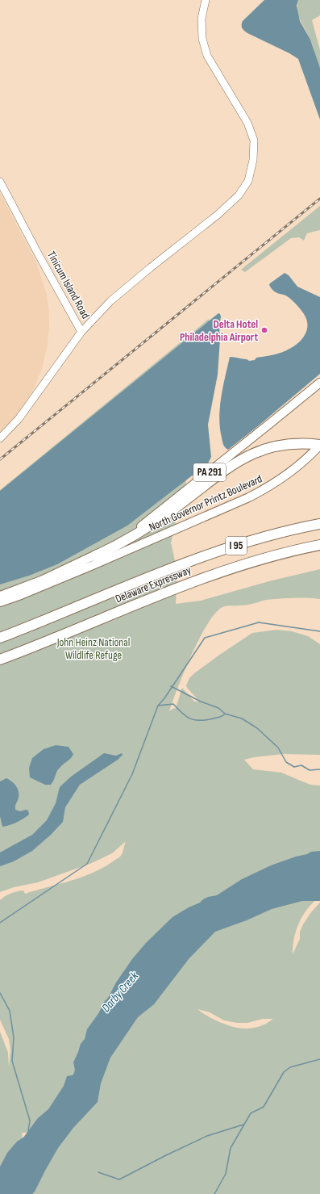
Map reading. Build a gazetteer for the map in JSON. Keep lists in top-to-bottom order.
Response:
{
  "streets": {
    "highway": ["I 95", "Delaware Expressway"],
    "main road": ["PA 291", "North Governor Printz Boulevard"],
    "street": ["Tinicum Island Road"]
  },
  "water": ["Darby Creek"],
  "parks": ["John Heinz National Wildlife Refuge"],
  "places": ["Delta Hotel Philadelphia Airport"]
}
